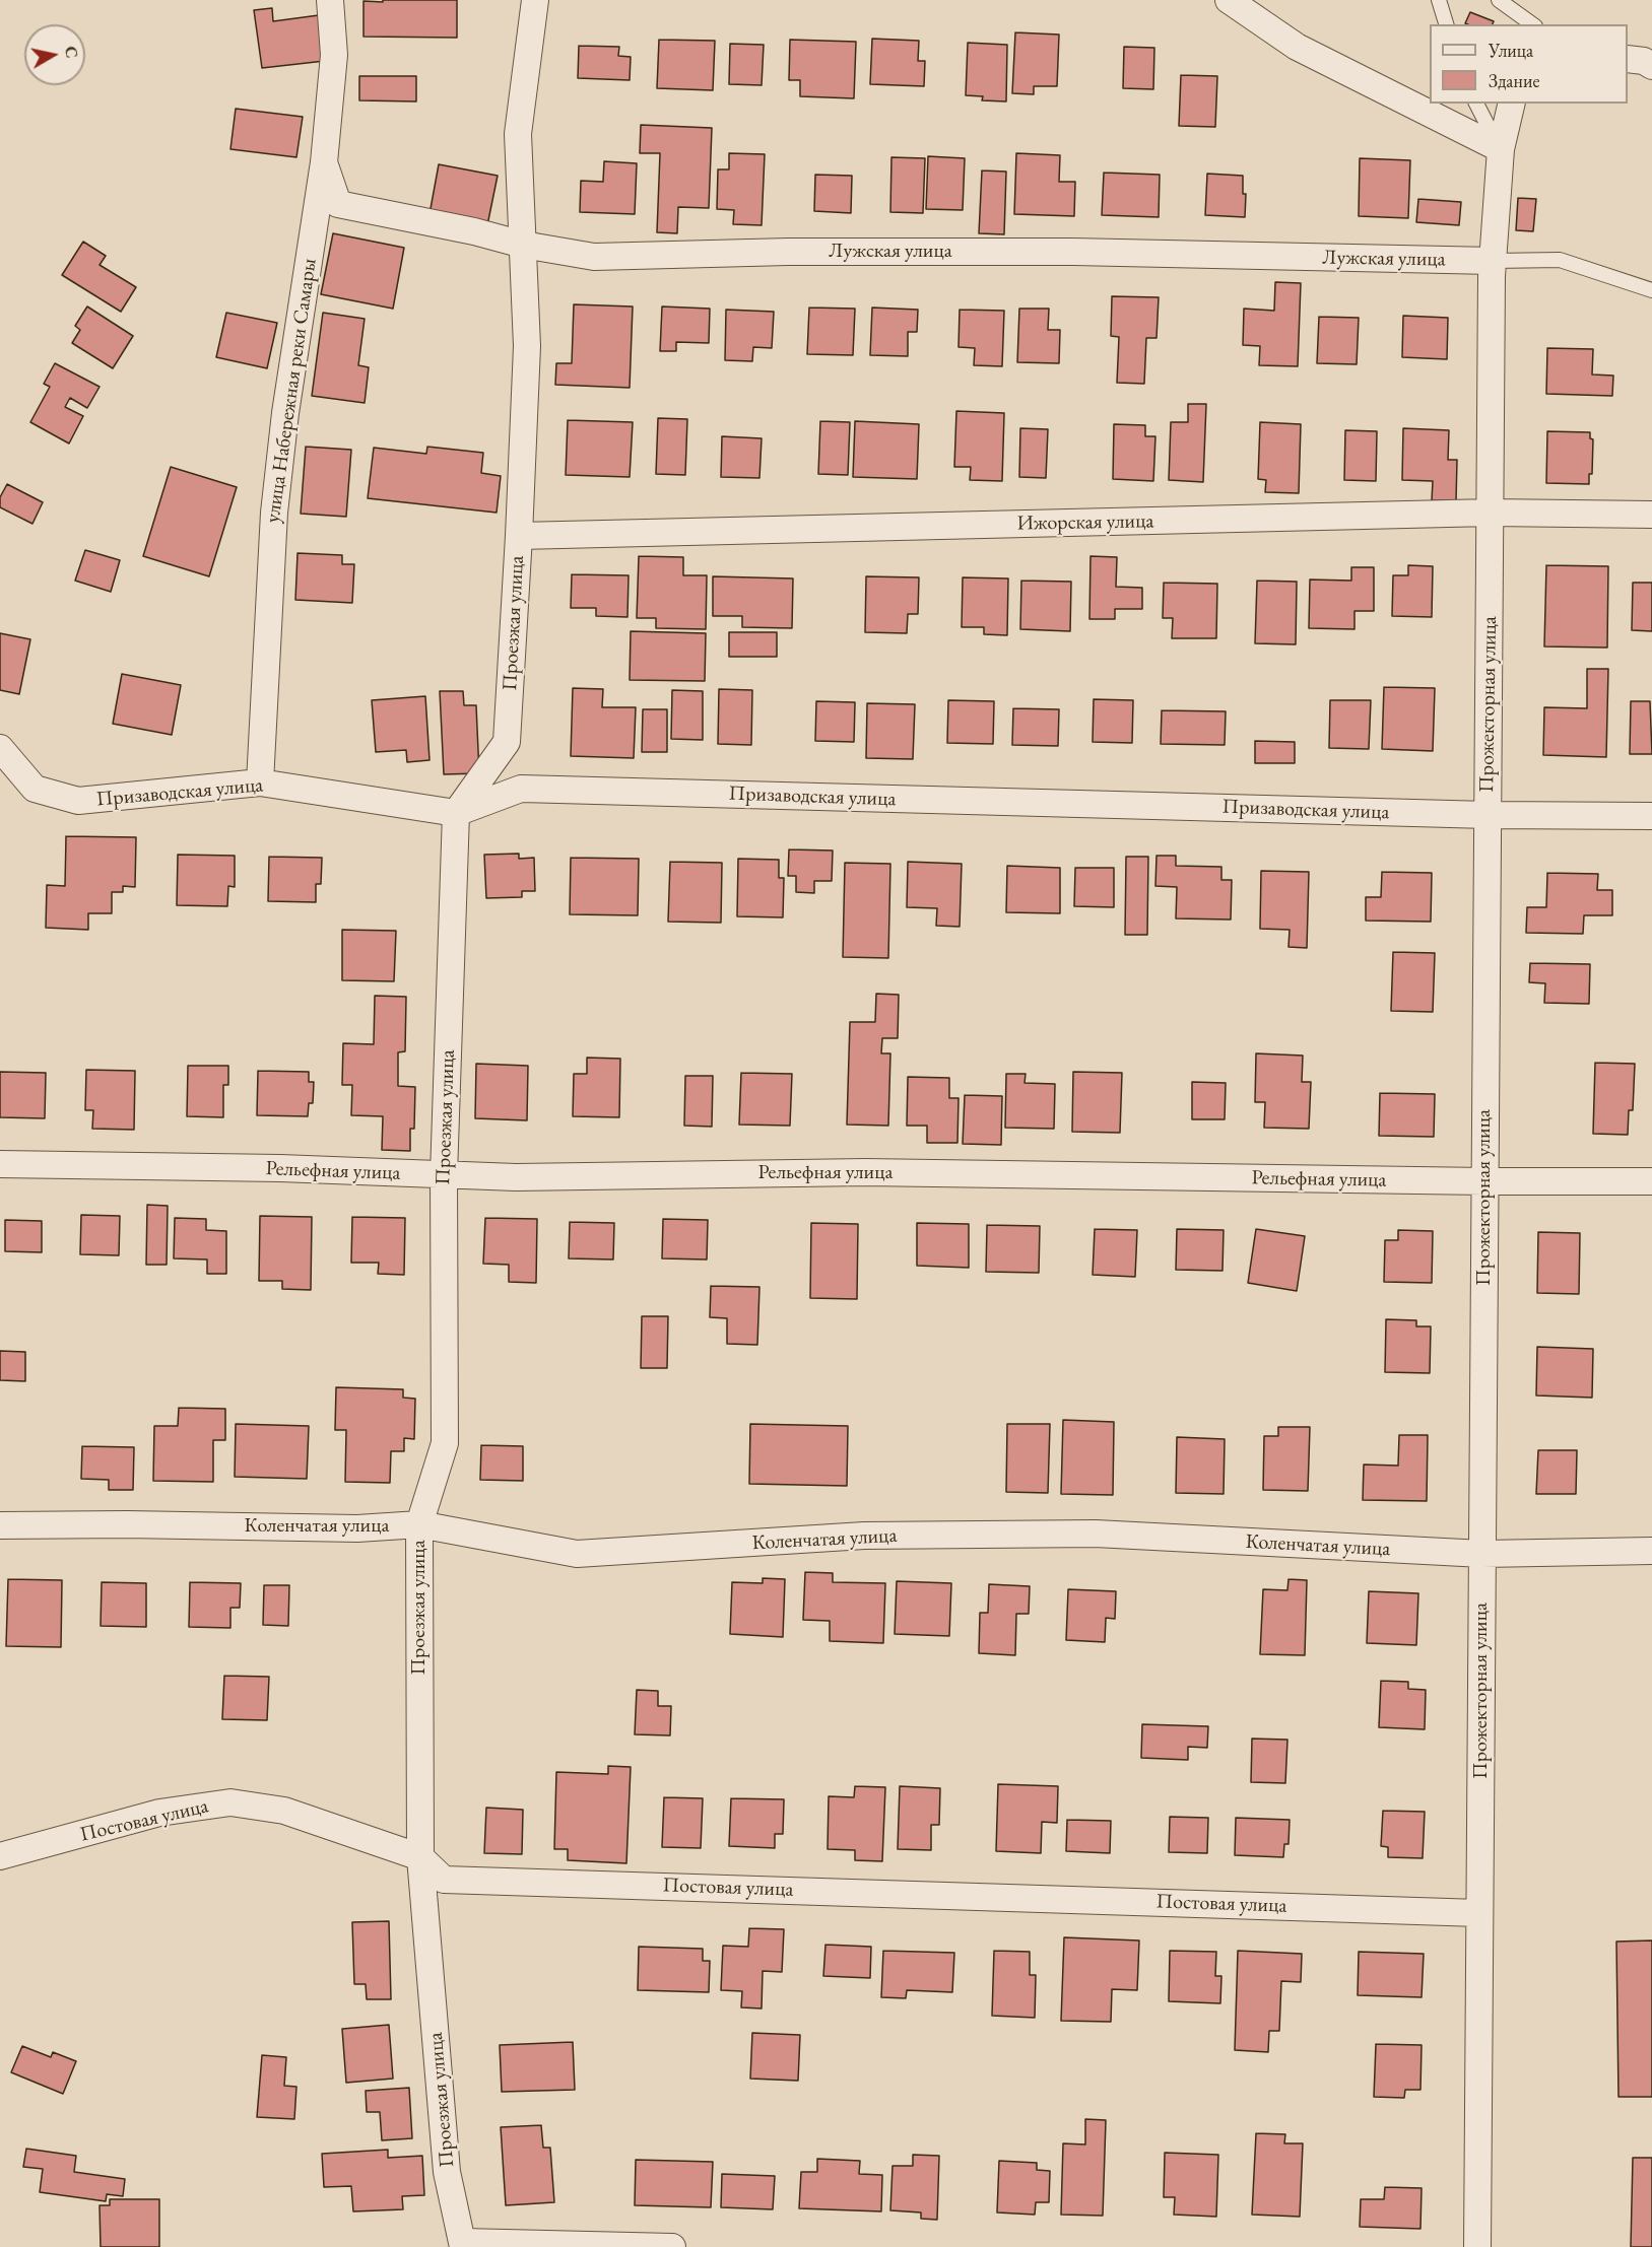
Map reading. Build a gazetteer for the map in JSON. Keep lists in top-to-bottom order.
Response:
{
  "streets": {
    "street": [
      "Лужская улица",
      "улица Набережная реки Самары",
      "Ижорская улица",
      "Проезжая улица",
      "Прожекторная улица",
      "Призаводская улица",
      "Рельефная улица",
      "Коленчатая улица",
      "Постовая улица"
    ]
  },
  "crossings": [
    ["Лужская улица", "улица Набережная реки Самары"],
    ["Лужская улица", "Проезжая улица"],
    ["Лужская улица", "Прожекторная улица"],
    ["улица Набережная реки Самары", "Призаводская улица"],
    ["Ижорская улица", "Проезжая улица"],
    ["Ижорская улица", "Прожекторная улица"],
    ["Проезжая улица", "Призаводская улица"],
    ["Проезжая улица", "Рельефная улица"],
    ["Проезжая улица", "Коленчатая улица"],
    ["Проезжая улица", "Постовая улица"],
    ["Прожекторная улица", "Призаводская улица"],
    ["Прожекторная улица", "Рельефная улица"],
    ["Прожекторная улица", "Коленчатая улица"],
    ["Прожекторная улица", "Постовая улица"]
  ],
  "legend": ["Улица", "Здание"],
  "north": "right"
}
